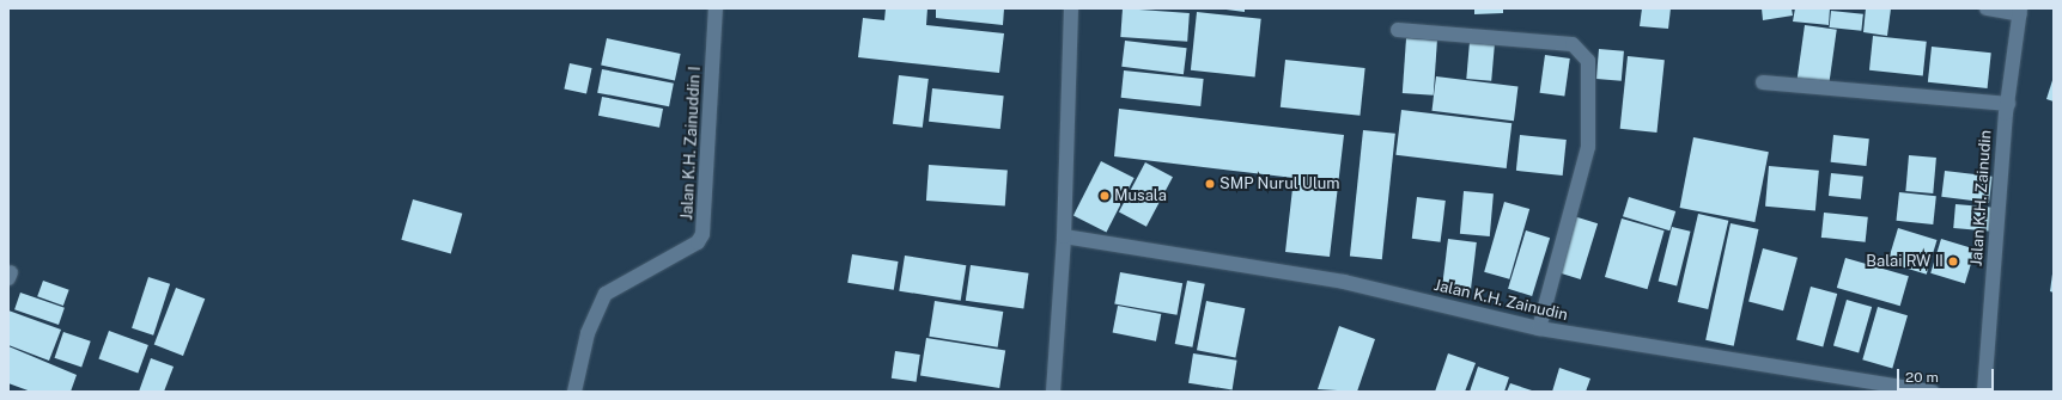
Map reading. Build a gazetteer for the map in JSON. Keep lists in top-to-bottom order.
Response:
{
  "streets": {
    "street": ["Jalan K.H. Zainuddin I", "Jalan K.H. Zainudin"]
  },
  "places": ["SMP Nurul Ulum", "Musala", "Balai RW II"],
  "scale_bar": "20 m"
}
